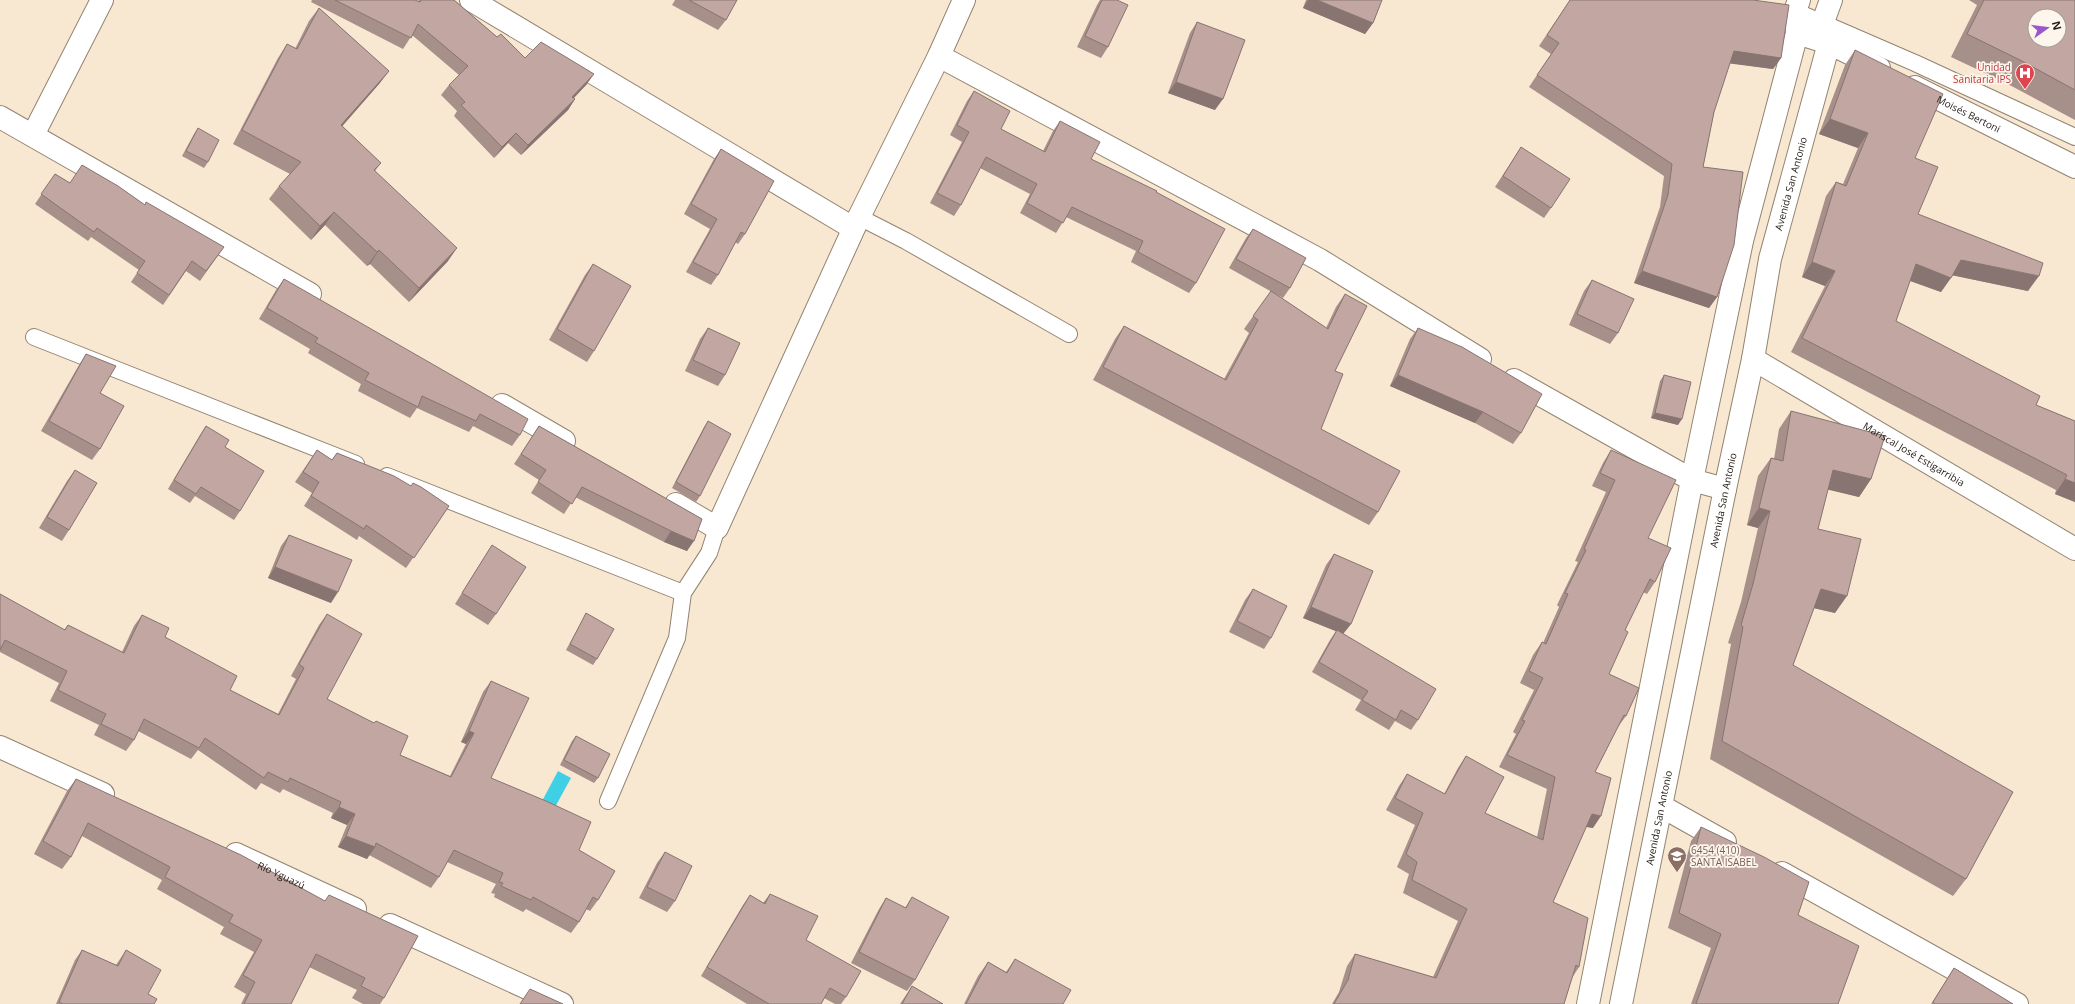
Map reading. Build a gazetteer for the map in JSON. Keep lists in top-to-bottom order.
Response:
{
  "streets": {
    "street": [
      "Moisés Bertoni",
      "Avenida San Antonio",
      "Mariscal José Estigarribia",
      "Río Yguazú"
    ]
  },
  "crossings": [
    ["Moisés Bertoni", "Avenida San Antonio"],
    ["Avenida San Antonio", "Mariscal José Estigarribia"]
  ],
  "places": {
    "hospital": ["Unidad Sanitaria IPS"],
    "school or university": ["6454 (410) SANTA ISABEL"]
  },
  "north": "right"
}
